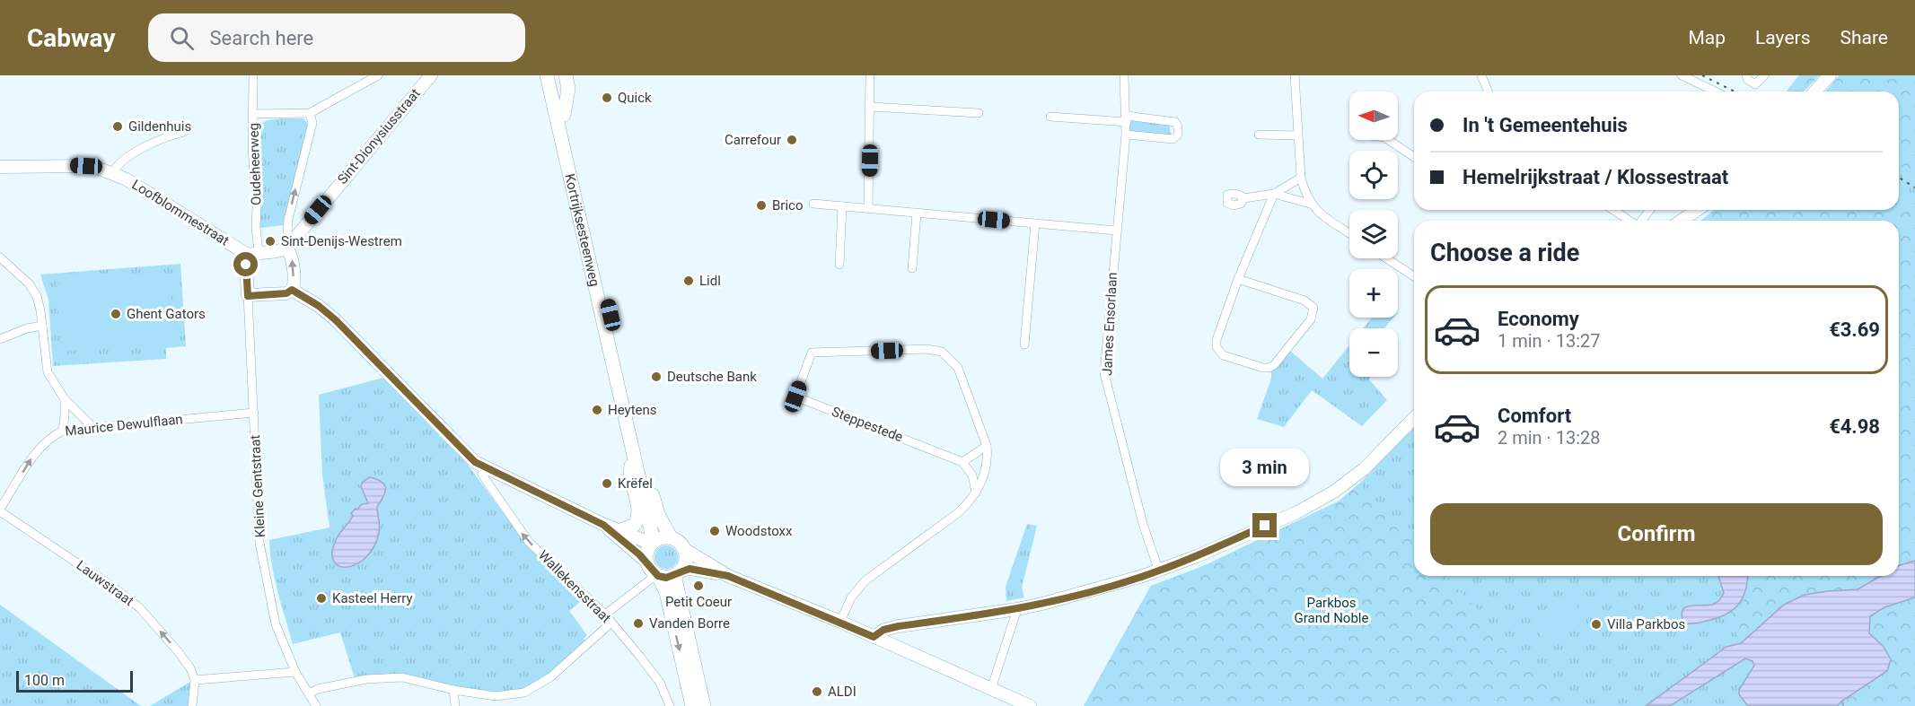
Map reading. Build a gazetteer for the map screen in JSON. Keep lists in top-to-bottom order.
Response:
{
  "streets": {
    "main road": ["Kortrijksesteenweg"],
    "street": [
      "Sint-Dionysiusstraat",
      "Oudeheerweg",
      "Loofblommestraat",
      "James Ensorlaan",
      "Steppestede",
      "Maurice Dewulflaan",
      "Kleine Gentstraat",
      "Lauwstraat",
      "Wallekensstraat"
    ]
  },
  "crossings": [
    ["Oudeheerweg", "Loofblommestraat"],
    ["Maurice Dewulflaan", "Kleine Gentstraat"],
    ["Maurice Dewulflaan", "Lauwstraat"]
  ],
  "one_way": ["Lauwstraat"],
  "parks": ["Parkbos Grand Noble"],
  "places": [
    "Quick",
    "Gildenhuis",
    "Carrefour",
    "Brico",
    "Sint-Denijs-Westrem",
    "Lidl",
    "Ghent Gators",
    "Deutsche Bank",
    "Heytens",
    "Krëfel",
    "Woodstoxx",
    "Petit Coeur",
    "Kasteel Herry",
    "Vanden Borre",
    "Villa Parkbos",
    "ALDI"
  ],
  "scale_bar": "100 m",
  "north": "left",
  "page": {
    "header": "Cabway",
    "search": "Search here",
    "nav": ["Map", "Layers", "Share"],
    "map_buttons": ["+", "−"],
    "banner": ["In 't Gemeentehuis", "Hemelrijkstraat / Klossestraat"],
    "heading": "Choose a ride",
    "list": [
      {
        "name": "Economy",
        "note": "1 min · 13:27",
        "value": "€3.69"
      },
      {
        "name": "Comfort",
        "note": "2 min · 13:28",
        "value": "€4.98"
      }
    ],
    "bubble": "3 min",
    "buttons": "Confirm",
    "scale": "100 m"
  }
}
